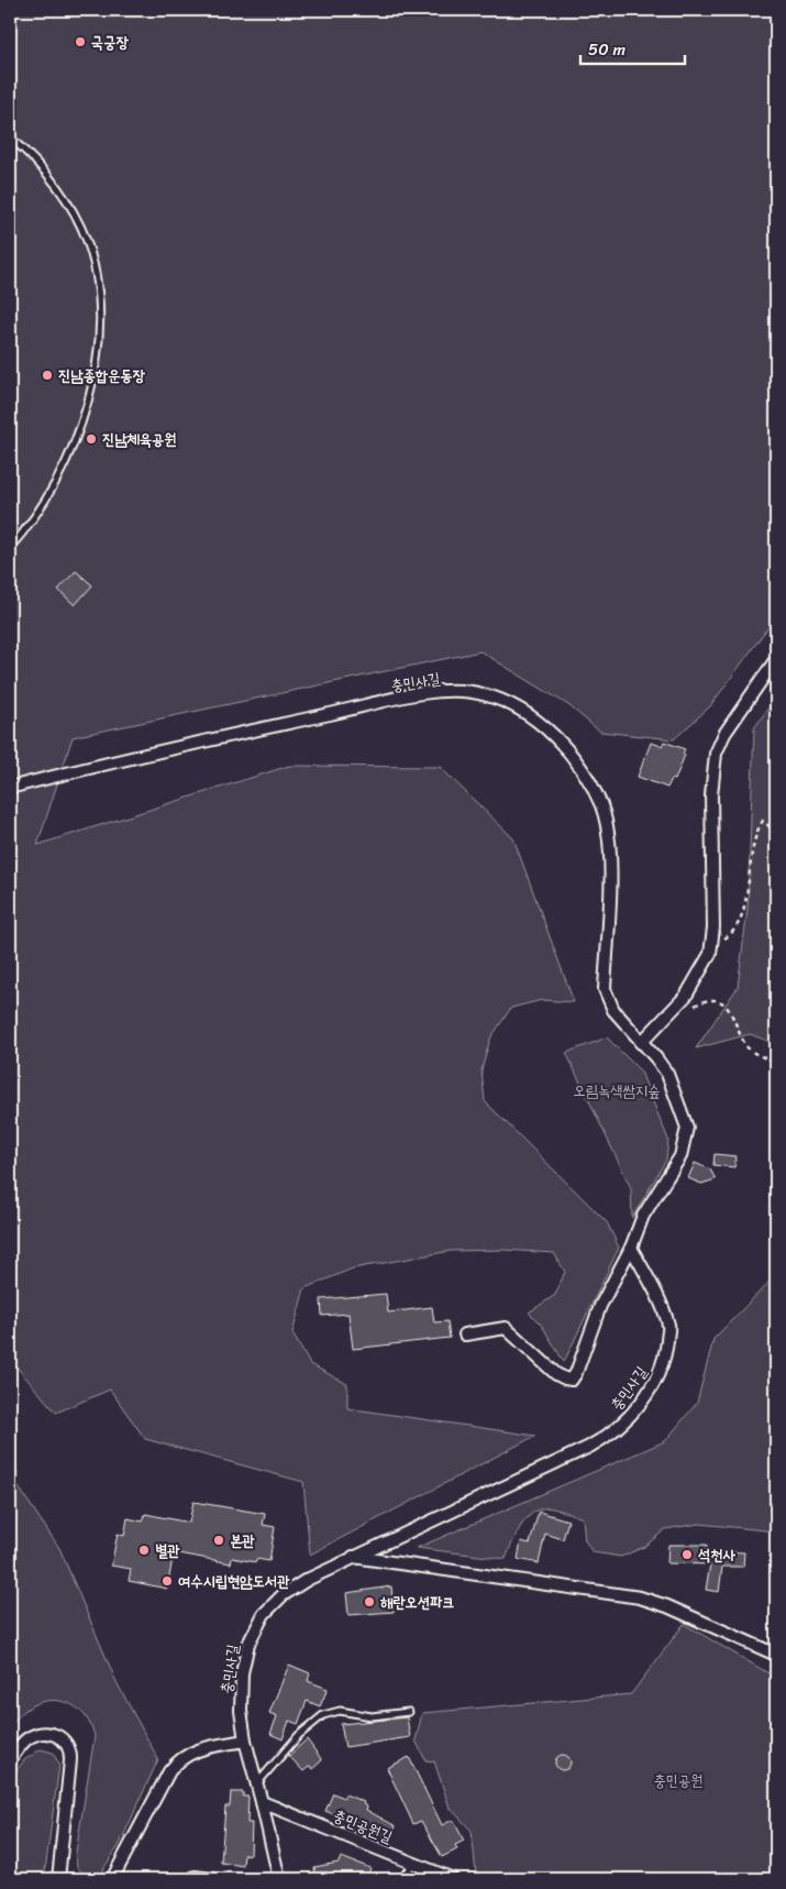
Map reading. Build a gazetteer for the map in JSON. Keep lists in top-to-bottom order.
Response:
{
  "streets": {
    "street": ["충민사길", "충민공원길"]
  },
  "crossings": [
    ["충민사길", "충민공원길"]
  ],
  "parks": ["오림녹색쌈지숲", "충민공원"],
  "places": [
    "국궁장",
    "진남종합운동장",
    "진남체육공원",
    "본관",
    "별관",
    "석천사",
    "여수시립현암도서관",
    "해란오션파크"
  ],
  "scale_bar": "50 m"
}
